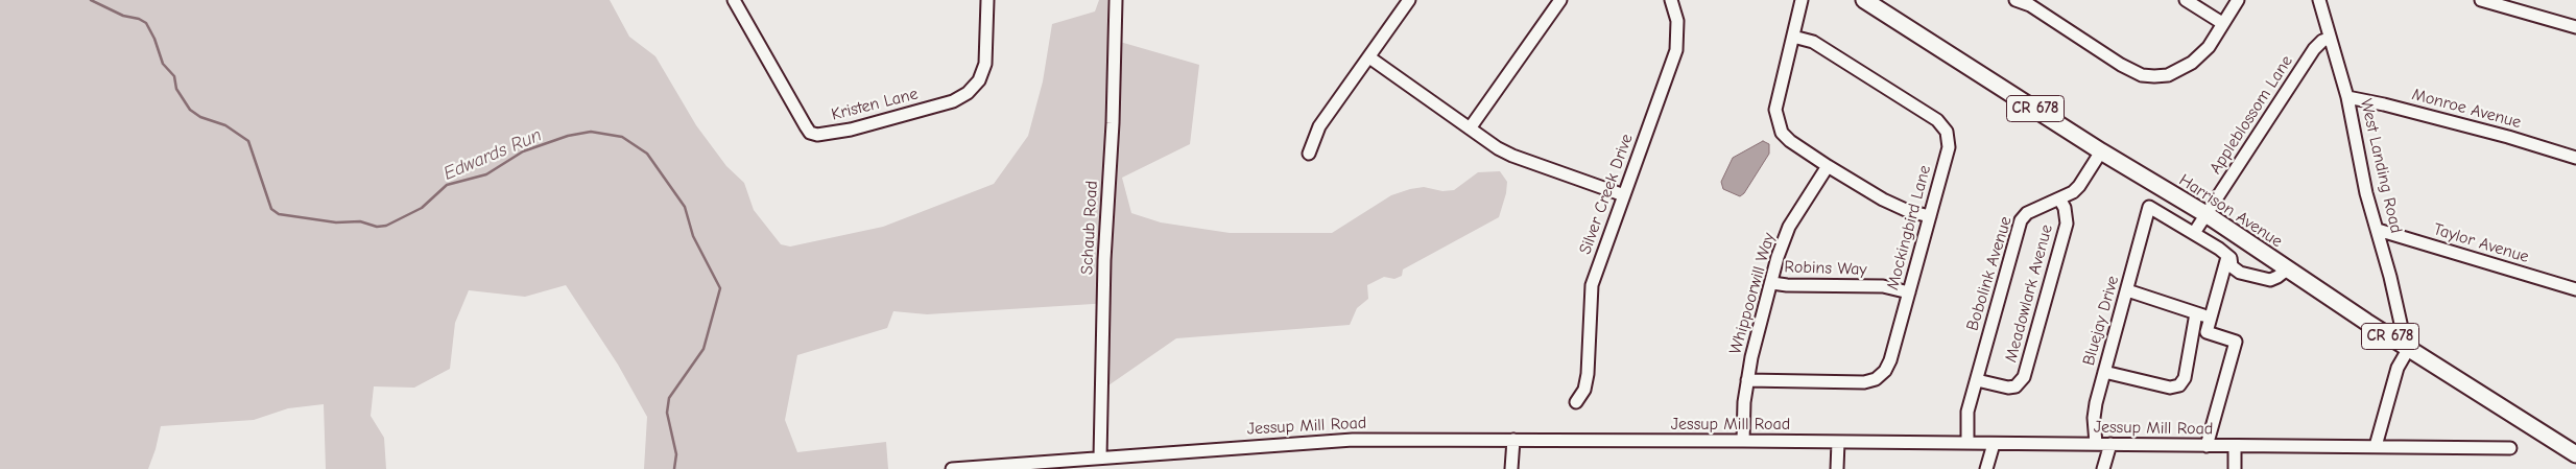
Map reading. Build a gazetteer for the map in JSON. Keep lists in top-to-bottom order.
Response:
{
  "streets": {
    "main road": ["CR 678", "Harrison Avenue"],
    "street": [
      "Kristen Lane",
      "Monroe Avenue",
      "Appleblossom Lane",
      "West Landing Road",
      "Silver Creek Drive",
      "Schaub Road",
      "Mockingbird Lane",
      "Taylor Avenue",
      "Robins Way",
      "Bobolink Avenue",
      "Whippoorwill Way",
      "Meadowlark Avenue",
      "Bluejay Drive",
      "Jessup Mill Road"
    ]
  },
  "crossings": [
    ["Monroe Avenue", "West Landing Road"],
    ["Appleblossom Lane", "West Landing Road"],
    ["Appleblossom Lane", "Harrison Avenue"],
    ["Appleblossom Lane", "Bluejay Drive"],
    ["West Landing Road", "Harrison Avenue"],
    ["West Landing Road", "Taylor Avenue"],
    ["Harrison Avenue", "Bobolink Avenue"],
    ["Schaub Road", "Jessup Mill Road"],
    ["Mockingbird Lane", "Robins Way"],
    ["Mockingbird Lane", "Whippoorwill Way"],
    ["Robins Way", "Whippoorwill Way"],
    ["Bobolink Avenue", "Meadowlark Avenue"],
    ["Bobolink Avenue", "Jessup Mill Road"],
    ["Whippoorwill Way", "Jessup Mill Road"],
    ["Bluejay Drive", "Jessup Mill Road"]
  ],
  "water": ["Edwards Run"]
}
